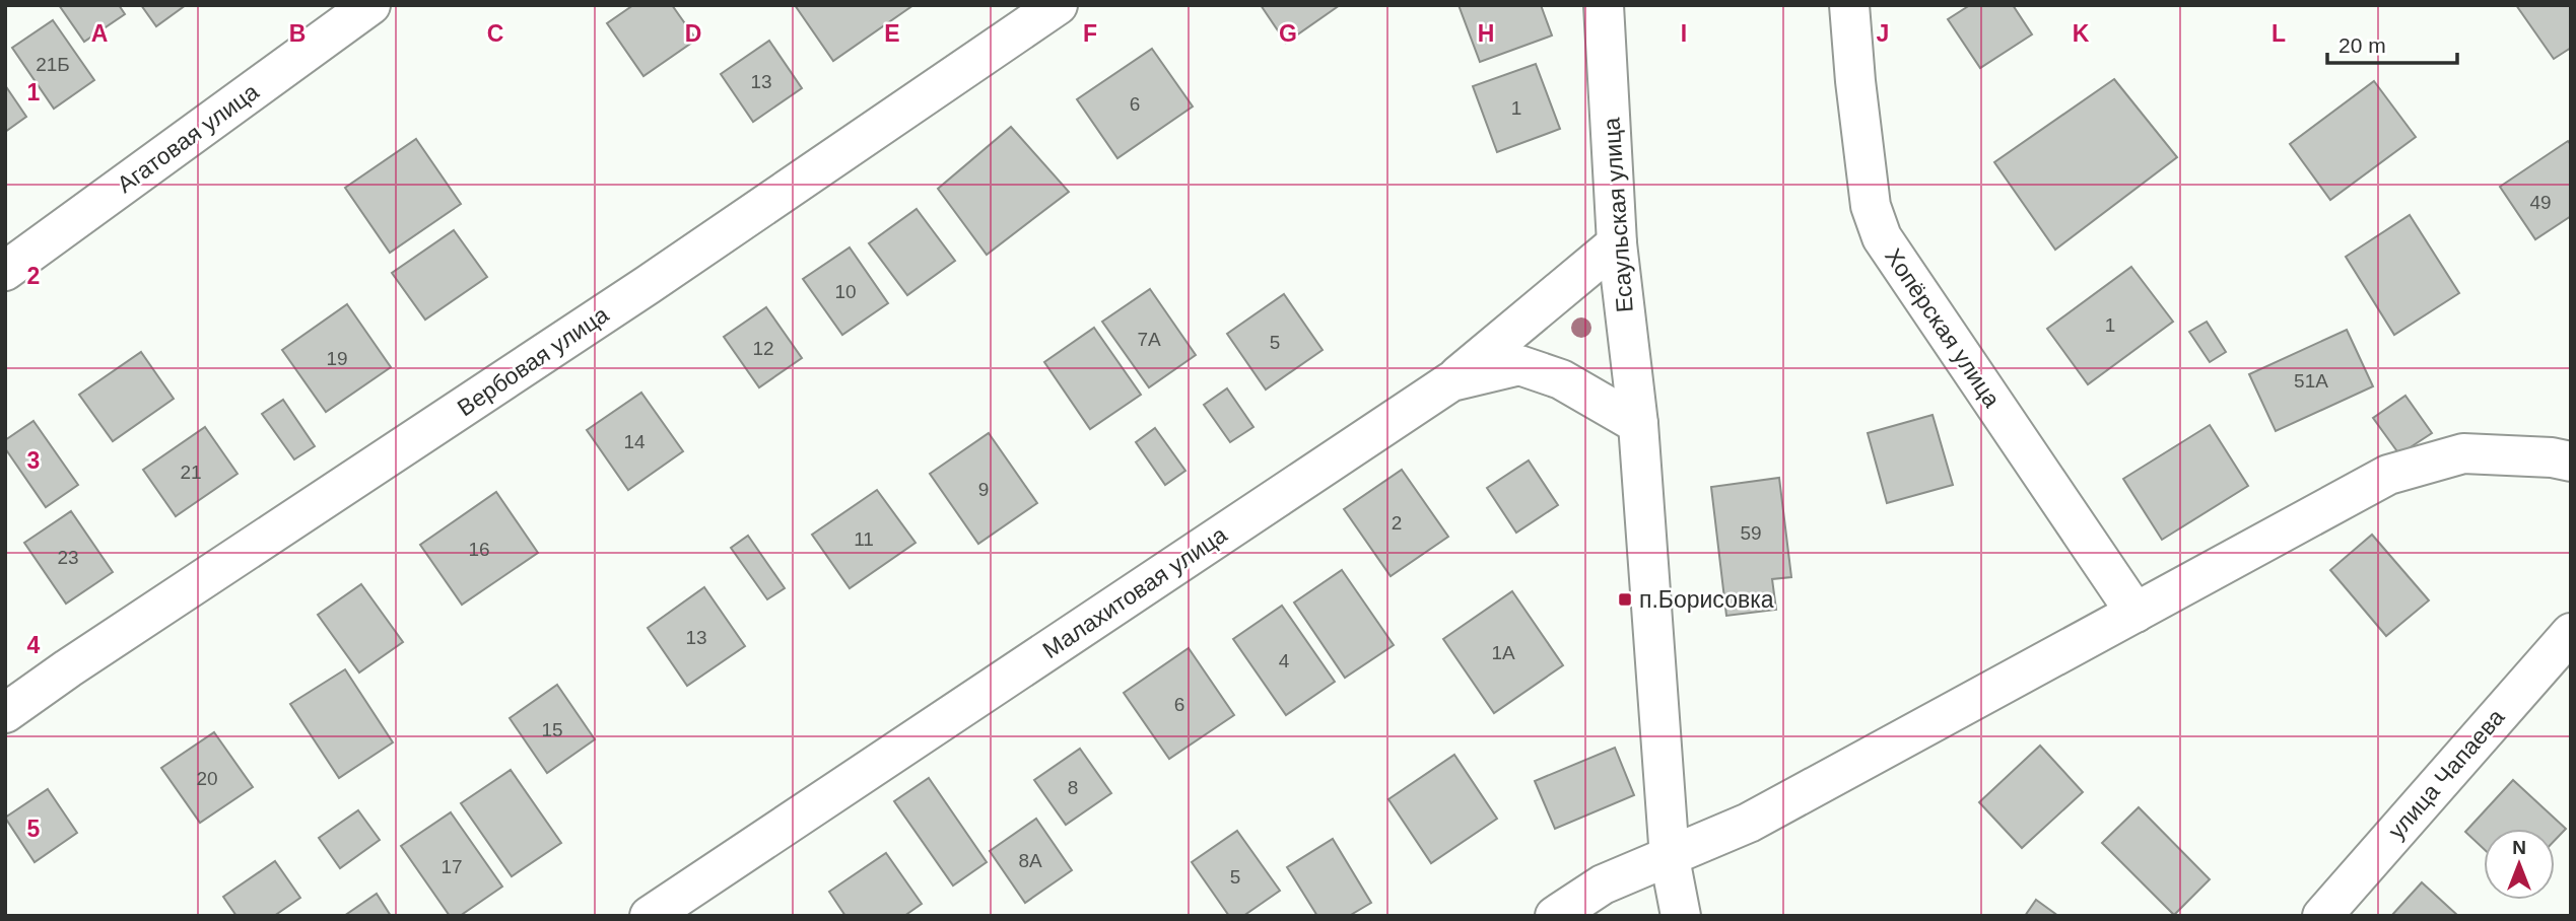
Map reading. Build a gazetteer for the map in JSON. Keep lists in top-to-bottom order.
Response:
{
  "streets": {
    "street": [
      "Агатовая улица",
      "Есаульская улица",
      "Хопёрская улица",
      "Вербовая улица",
      "Малахитовая улица",
      "улица Чапаева"
    ]
  },
  "crossings": [
    ["Есаульская улица", "Малахитовая улица"]
  ],
  "places": {
    "transit": ["п.Борисовка"]
  },
  "house_numbers": [
    "21Б",
    "13",
    "6",
    "1",
    "49",
    "10",
    "1",
    "7А",
    "5",
    "12",
    "19",
    "51А",
    "14",
    "21",
    "9",
    "2",
    "59",
    "11",
    "16",
    "23",
    "13",
    "1А",
    "4",
    "6",
    "15",
    "20",
    "8",
    "8А",
    "17",
    "5"
  ],
  "scale_bar": "20 m",
  "north": "top",
  "grid": {
    "columns": [
      "A",
      "B",
      "C",
      "D",
      "E",
      "F",
      "G",
      "H",
      "I",
      "J",
      "K",
      "L"
    ],
    "rows": [
      "1",
      "2",
      "3",
      "4",
      "5"
    ]
  }
}
